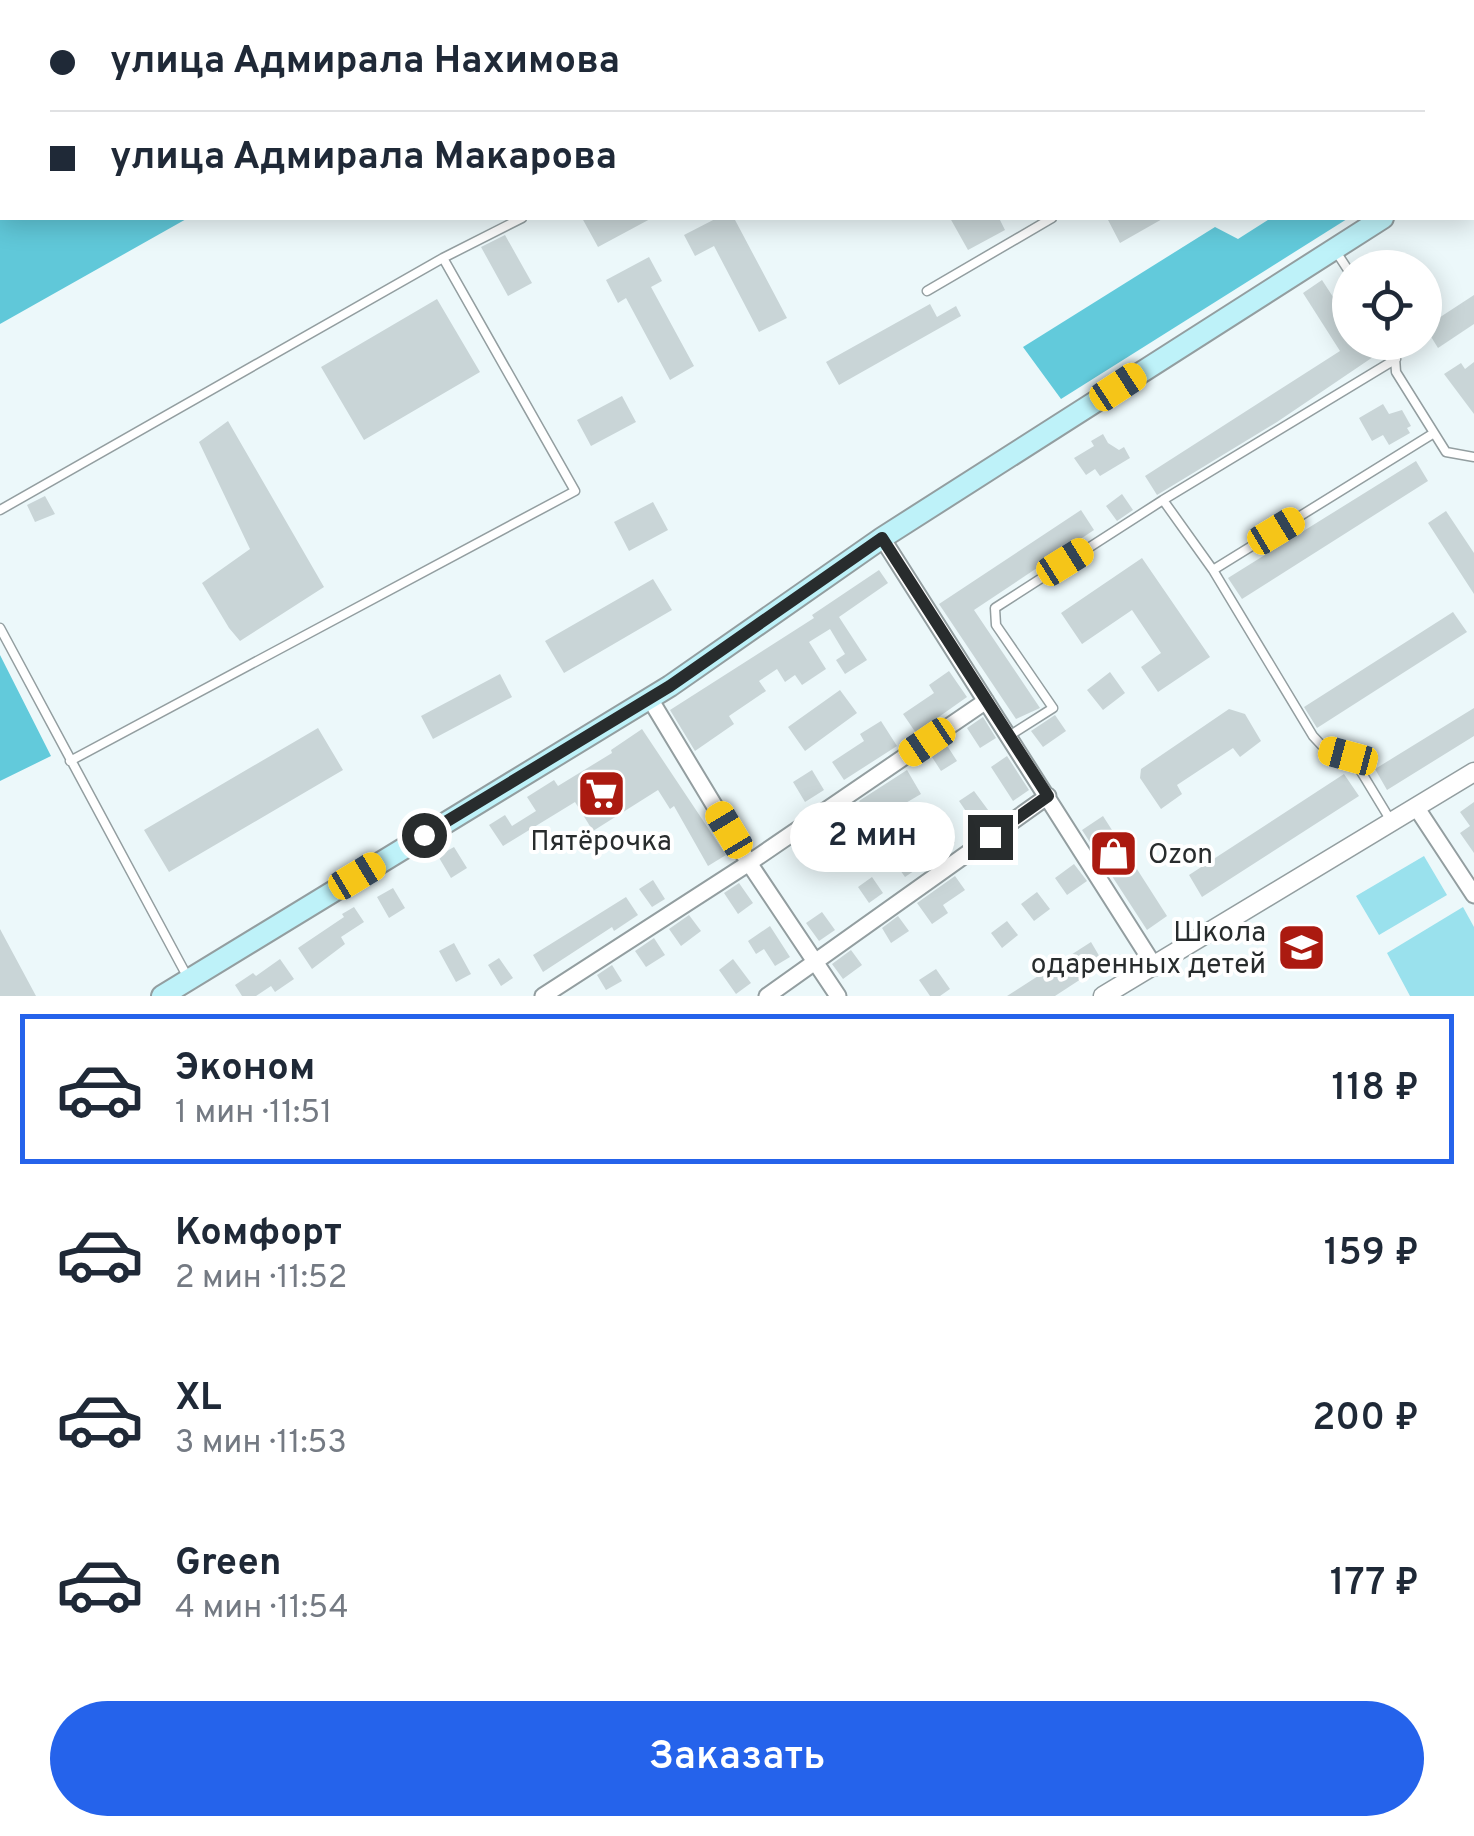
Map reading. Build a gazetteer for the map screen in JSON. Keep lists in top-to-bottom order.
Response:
{
  "places": {
    "supermarket": ["Пятёрочка"],
    "shop": ["Ozon"],
    "school or university": ["Школа одаренных детей"]
  },
  "page": {
    "banner": ["улица Адмирала Нахимова", "улица Адмирала Макарова"],
    "bubble": "2 мин",
    "list": [
      {
        "name": "Эконом",
        "note": "1 мин · 11:51",
        "value": "118 ₽"
      },
      {
        "name": "Комфорт",
        "note": "2 мин · 11:52",
        "value": "159 ₽"
      },
      {
        "name": "XL",
        "note": "3 мин · 11:53",
        "value": "200 ₽"
      },
      {
        "name": "Green",
        "note": "4 мин · 11:54",
        "value": "177 ₽"
      }
    ],
    "buttons": "Заказать"
  }
}
